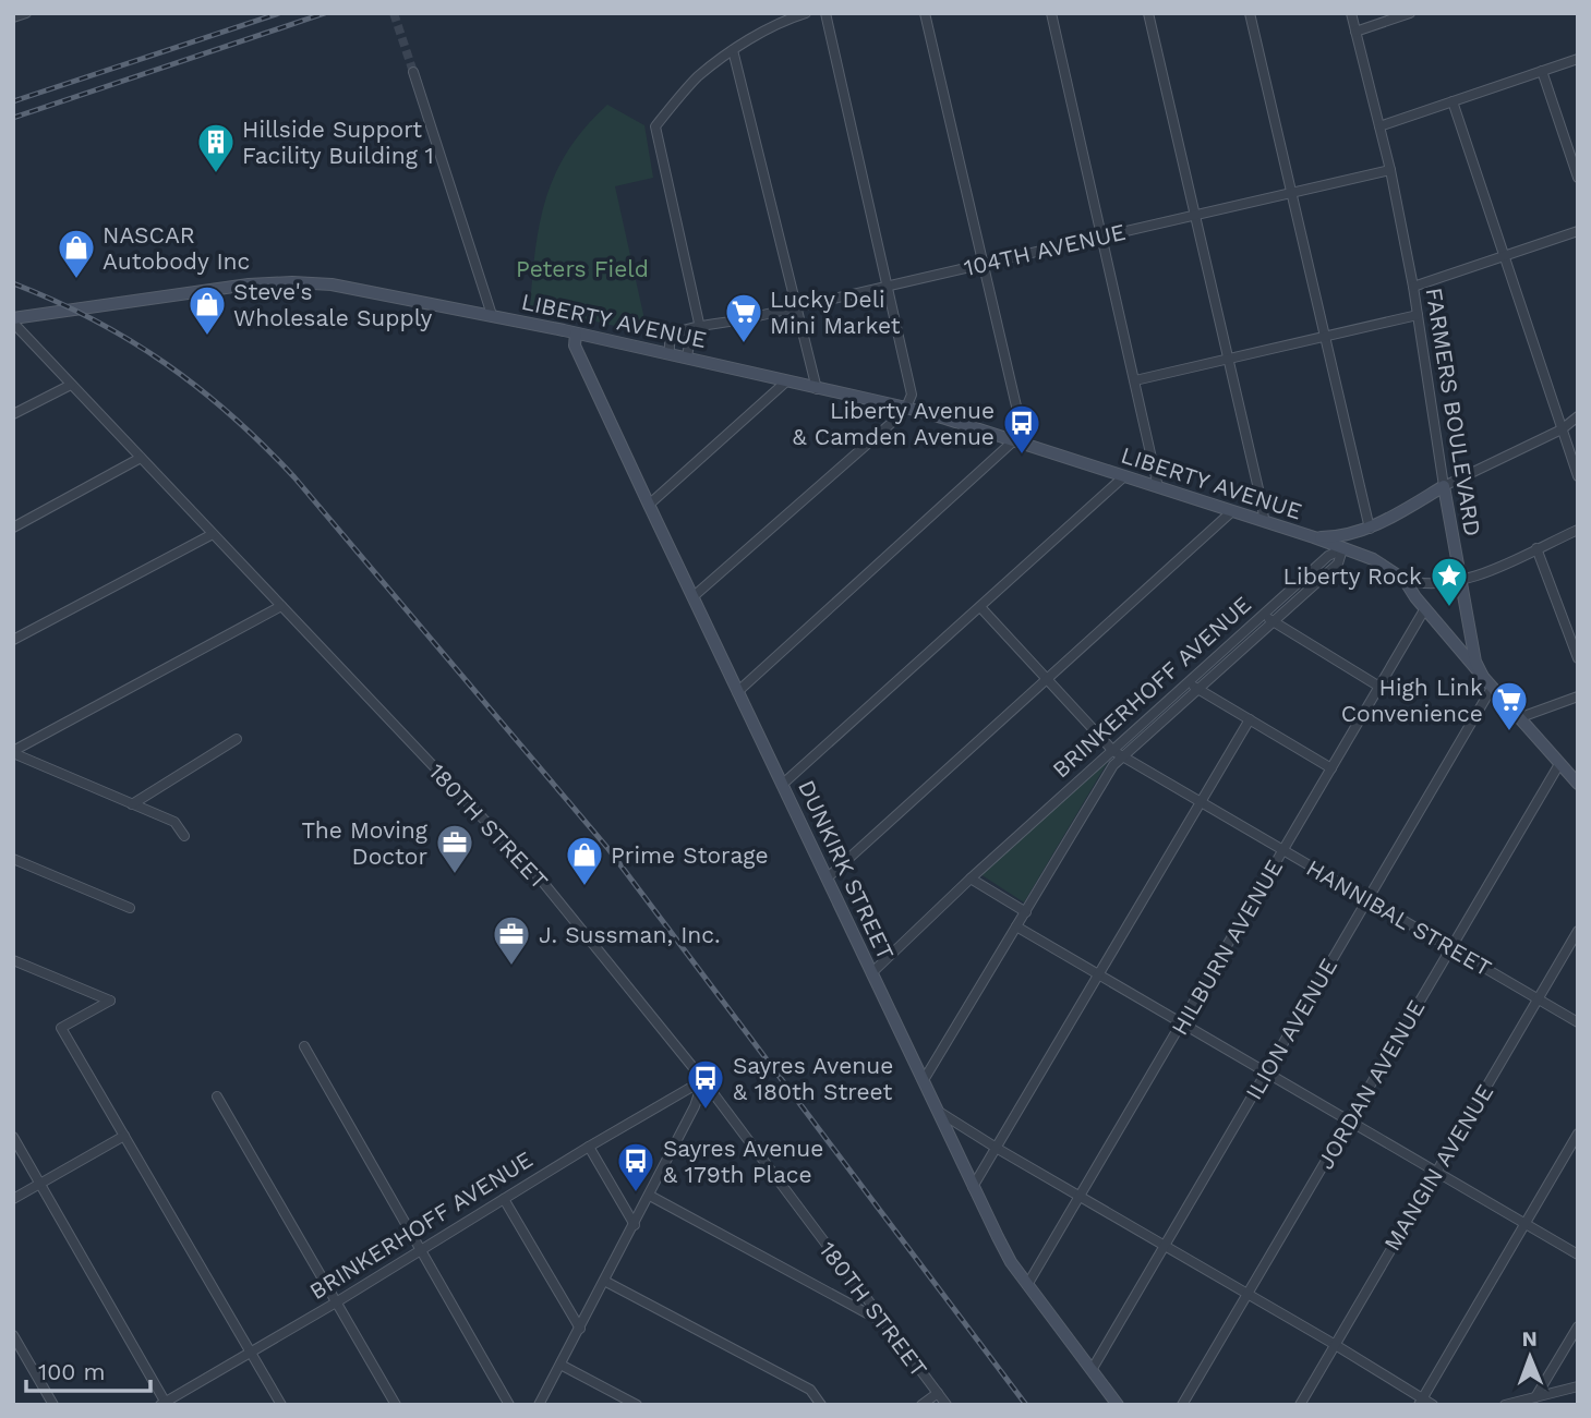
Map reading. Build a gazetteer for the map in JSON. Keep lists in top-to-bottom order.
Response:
{
  "streets": {
    "main road": ["LIBERTY AVENUE", "FARMERS BOULEVARD", "DUNKIRK STREET"],
    "street": [
      "104TH AVENUE",
      "BRINKERHOFF AVENUE",
      "180TH STREET",
      "HANNIBAL STREET",
      "HILBURN AVENUE",
      "ILION AVENUE",
      "JORDAN AVENUE",
      "MANGIN AVENUE"
    ]
  },
  "crossings": [
    ["104TH AVENUE", "LIBERTY AVENUE"],
    ["104TH AVENUE", "FARMERS BOULEVARD"],
    ["LIBERTY AVENUE", "FARMERS BOULEVARD"],
    ["LIBERTY AVENUE", "BRINKERHOFF AVENUE"],
    ["LIBERTY AVENUE", "180TH STREET"],
    ["LIBERTY AVENUE", "DUNKIRK STREET"],
    ["LIBERTY AVENUE", "HILBURN AVENUE"],
    ["FARMERS BOULEVARD", "ILION AVENUE"],
    ["FARMERS BOULEVARD", "JORDAN AVENUE"],
    ["BRINKERHOFF AVENUE", "180TH STREET"],
    ["BRINKERHOFF AVENUE", "DUNKIRK STREET"],
    ["BRINKERHOFF AVENUE", "HANNIBAL STREET"],
    ["DUNKIRK STREET", "HILBURN AVENUE"],
    ["DUNKIRK STREET", "ILION AVENUE"],
    ["HANNIBAL STREET", "HILBURN AVENUE"],
    ["HANNIBAL STREET", "ILION AVENUE"],
    ["HANNIBAL STREET", "JORDAN AVENUE"],
    ["HANNIBAL STREET", "MANGIN AVENUE"]
  ],
  "parks": ["Peters Field"],
  "places": {
    "building": ["Hillside Support Facility Building 1"],
    "shop": ["NASCAR Autobody Inc", "Steve's Wholesale Supply", "Prime Storage"],
    "supermarket": ["Lucky Deli Mini Market", "High Link Convenience"],
    "bus stop": ["Liberty Avenue & Camden Avenue", "Sayres Avenue & 180th Street", "Sayres Avenue & 179th Place"],
    "place": ["Liberty Rock"],
    "office": ["The Moving Doctor", "J. Sussman, Inc."]
  },
  "scale_bar": "100 m",
  "north": "top"
}
